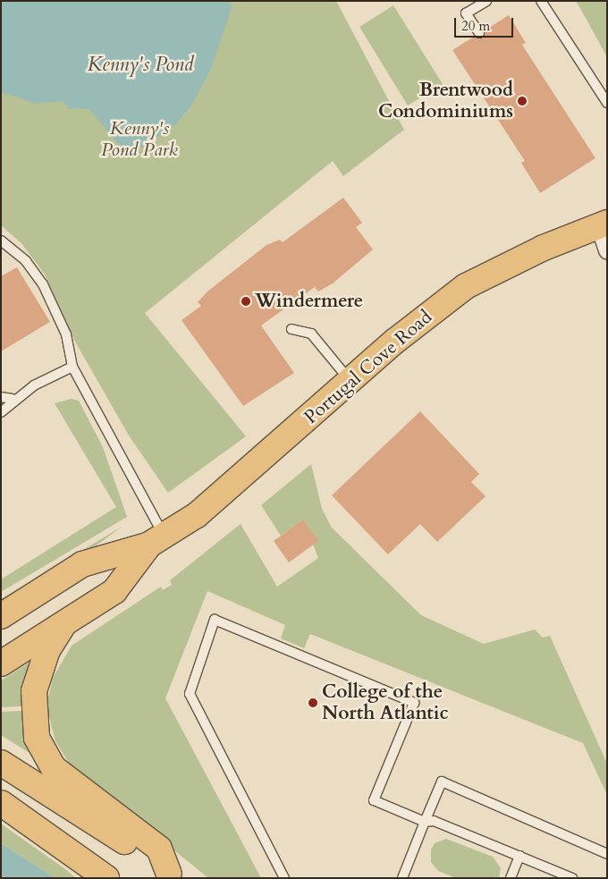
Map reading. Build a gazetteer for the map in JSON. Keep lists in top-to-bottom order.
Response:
{
  "streets": {
    "main road": ["Portugal Cove Road"]
  },
  "water": ["Kenny's Pond"],
  "parks": ["Kenny's Pond Park"],
  "places": ["Brentwood Condominiums", "Windermere", "College of the North Atlantic"],
  "scale_bar": "20 m"
}
